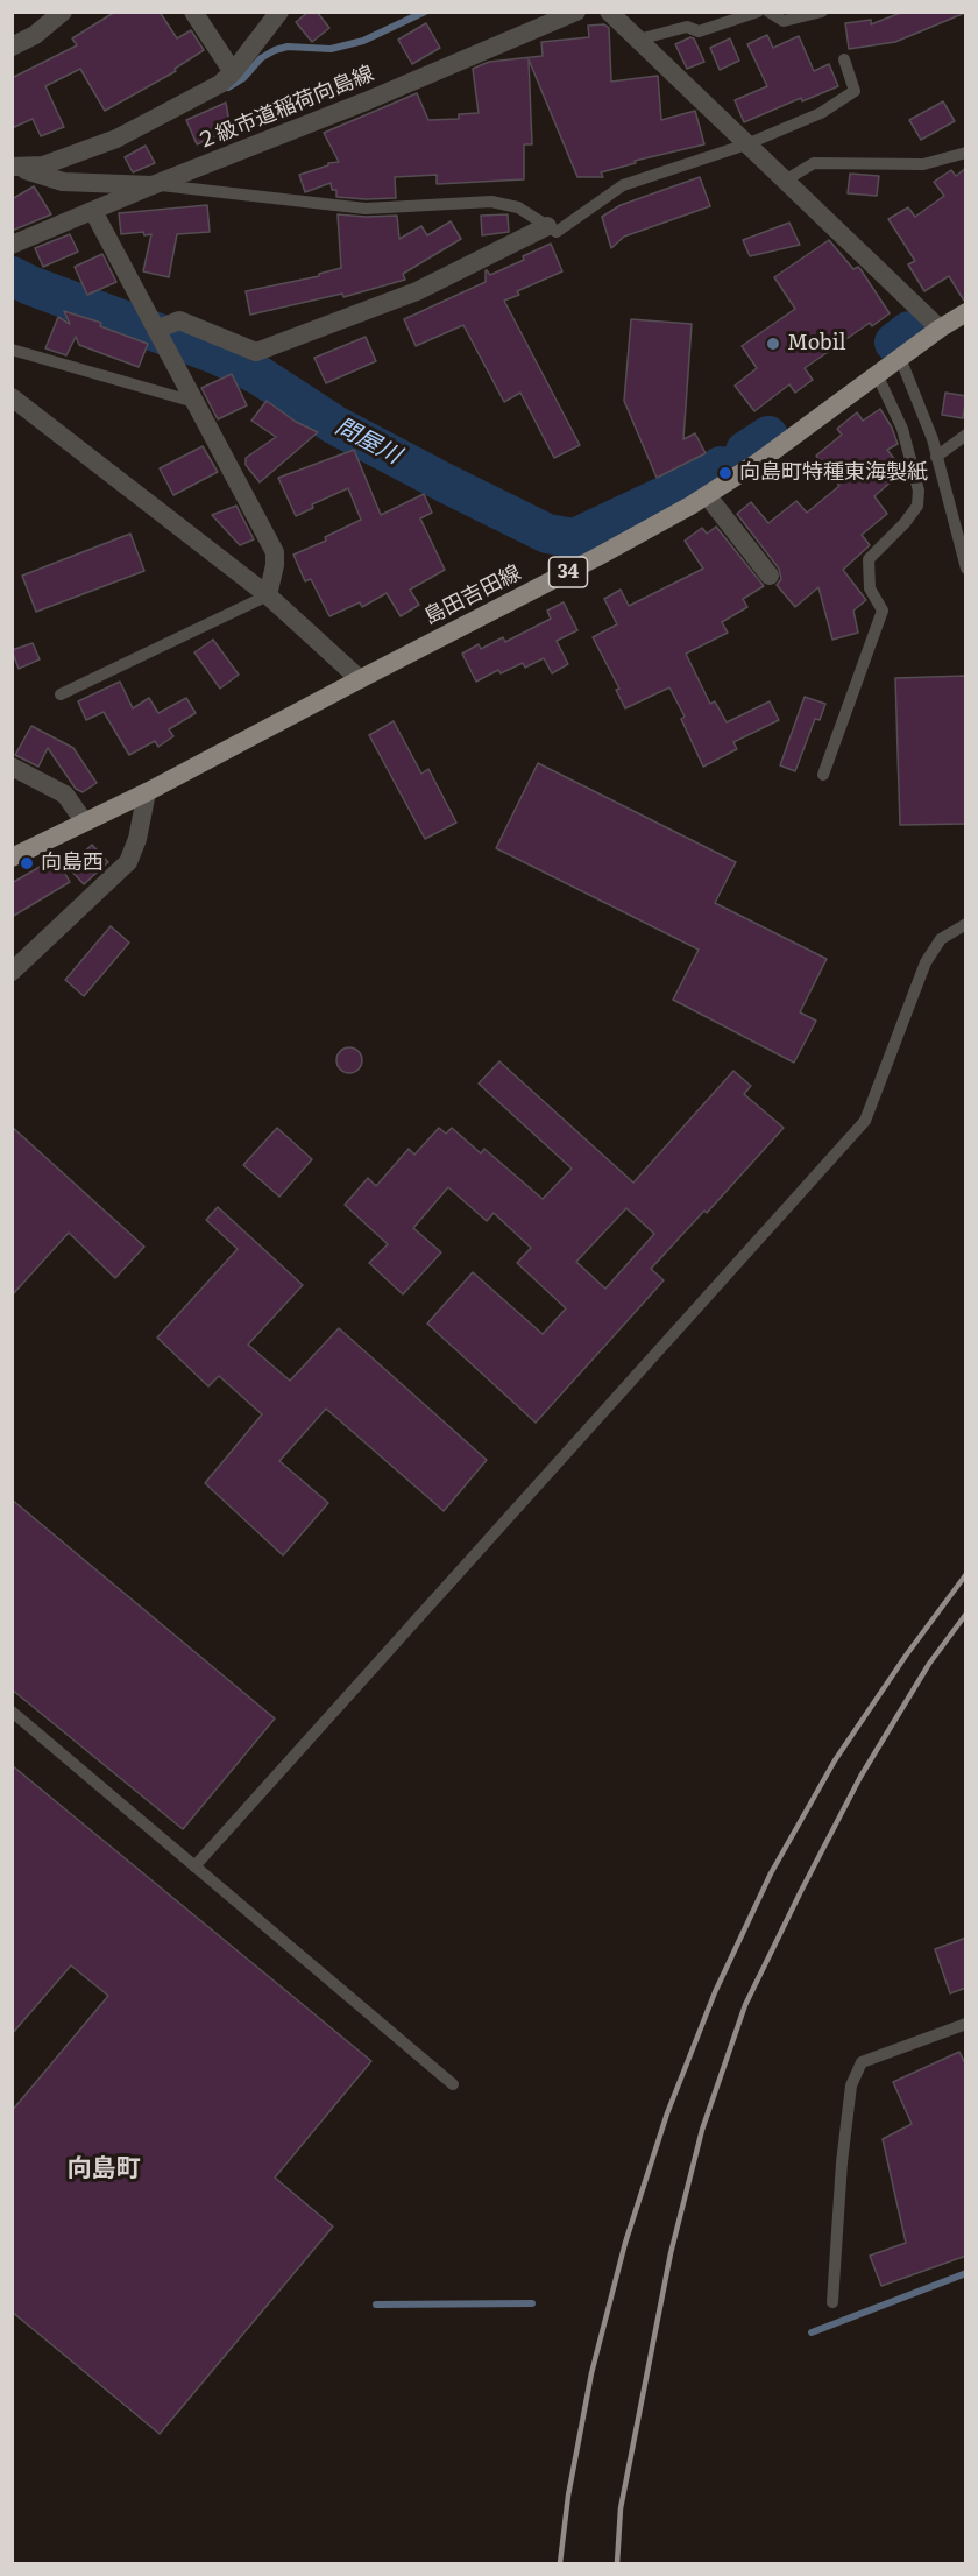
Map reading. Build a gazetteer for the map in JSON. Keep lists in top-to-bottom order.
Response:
{
  "streets": {
    "main road": ["34", "島田吉田線"],
    "street": ["２級市道稲荷向島線"]
  },
  "districts": ["向島町"],
  "water": ["問屋川"],
  "places": ["Mobil", "向島町特種東海製紙", "向島西"]
}
